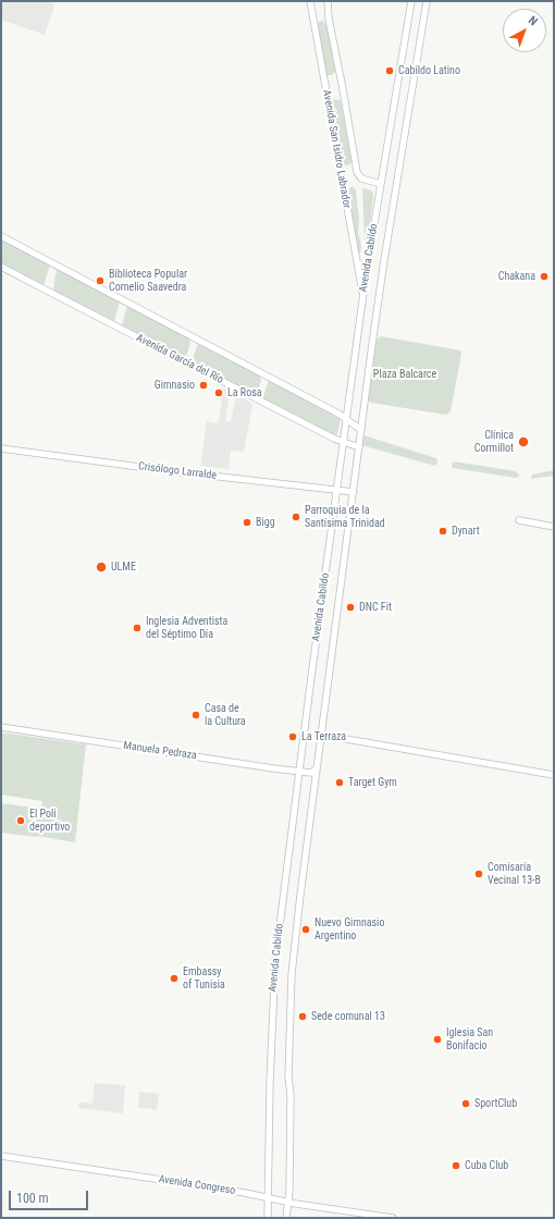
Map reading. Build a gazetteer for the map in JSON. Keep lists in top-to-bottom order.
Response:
{
  "streets": {
    "main road": [
      "Avenida San Isidro Labrador",
      "Avenida Cabildo",
      "Avenida García del Río",
      "Crisólogo Larralde",
      "Manuela Pedraza",
      "Avenida Congreso"
    ]
  },
  "crossings": [
    ["Avenida San Isidro Labrador", "Avenida Cabildo"],
    ["Avenida Cabildo", "Avenida García del Río"],
    ["Avenida Cabildo", "Crisólogo Larralde"],
    ["Avenida Cabildo", "Manuela Pedraza"],
    ["Avenida Cabildo", "Avenida Congreso"]
  ],
  "parks": ["Plaza Balcarce"],
  "places": [
    "Cabildo Latino",
    "Chakana",
    "Biblioteca Popular Cornelio Saavedra",
    "Gimnasio",
    "La Rosa",
    "Clínica Cormillot",
    "Parroquia de la Santísima Trinidad",
    "Bigg",
    "Dynart",
    "ULME",
    "DNC Fit",
    "Inglesia Adventista del Séptimo Día",
    "Casa de la Cultura",
    "La Terraza",
    "Target Gym",
    "El Poli deportivo",
    "Comisaría Vecinal 13-B",
    "Nuevo Gimnasio Argentino",
    "Embassy of Tunisia",
    "Sede comunal 13",
    "Iglesia San Bonifacio",
    "SportClub",
    "Cuba Club"
  ],
  "scale_bar": "100 m",
  "north": "top right"
}
